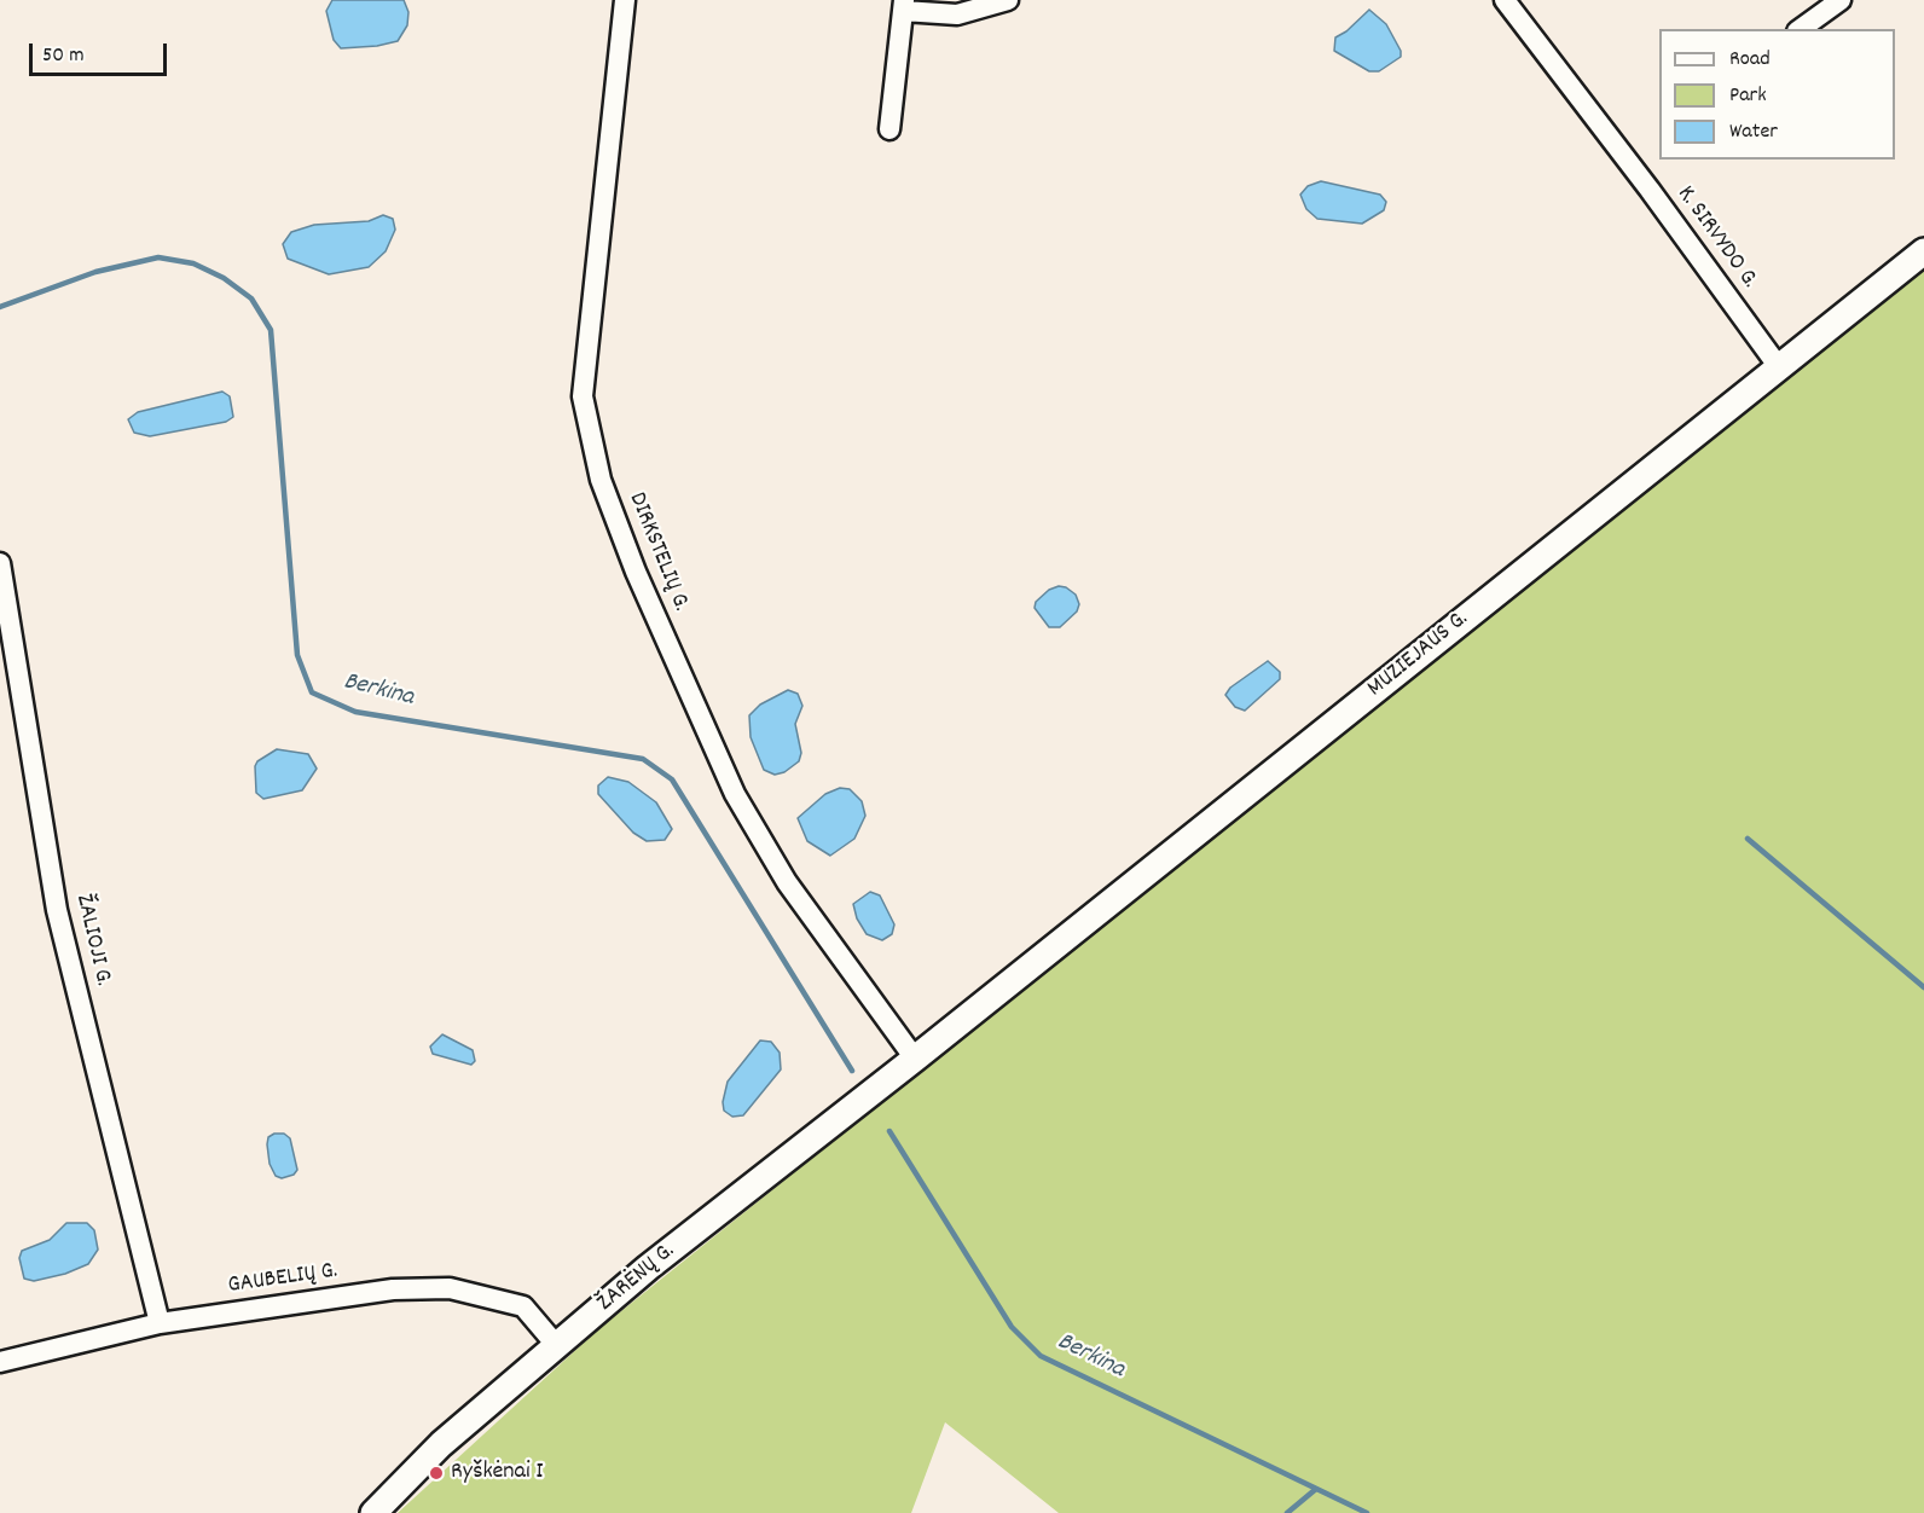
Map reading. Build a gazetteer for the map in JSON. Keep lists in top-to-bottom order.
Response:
{
  "streets": {
    "main road": ["MUZIEJAUS G.", "ŽARĖNŲ G."],
    "street": [
      "K. SIRVYDO G.",
      "DIRKSTELIŲ G.",
      "ŽALIOJI G.",
      "GAUBELIŲ G."
    ]
  },
  "crossings": [
    ["K. SIRVYDO G.", "MUZIEJAUS G."],
    ["DIRKSTELIŲ G.", "MUZIEJAUS G."],
    ["DIRKSTELIŲ G.", "ŽARĖNŲ G."],
    ["MUZIEJAUS G.", "ŽARĖNŲ G."],
    ["ŽALIOJI G.", "GAUBELIŲ G."],
    ["ŽARĖNŲ G.", "GAUBELIŲ G."]
  ],
  "water": ["Berkina"],
  "places": ["Ryškėnai I"],
  "legend": ["Road", "Park", "Water"],
  "scale_bar": "50 m"
}
